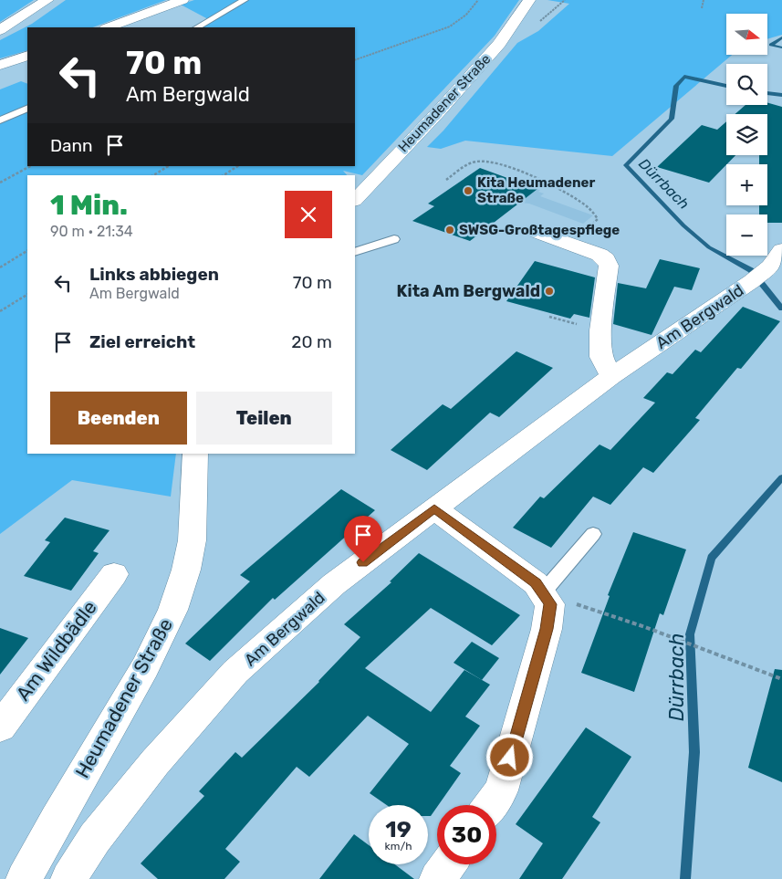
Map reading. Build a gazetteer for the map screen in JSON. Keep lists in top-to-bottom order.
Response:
{
  "streets": {
    "street": ["Heumadener Straße", "Am Bergwald", "Am Wildbädle"]
  },
  "water": ["Dürrbach"],
  "places": ["Kita Heumadener Straße", "SWSG-Großtagespflege", "Kita Am Bergwald"],
  "north": "right",
  "page": {
    "map_buttons": ["+", "−"],
    "turn": ["70 m", "Am Bergwald"],
    "then": "Dann",
    "heading": ["1 Min.", "90 m · 21:34"],
    "list": [
      {
        "name": "Links abbiegen",
        "note": "Am Bergwald",
        "value": "70 m"
      },
      {
        "name": "Ziel erreicht",
        "value": "20 m"
      }
    ],
    "buttons": ["Beenden", "Teilen"],
    "speed": "19 km/h",
    "limit": "30"
  }
}
